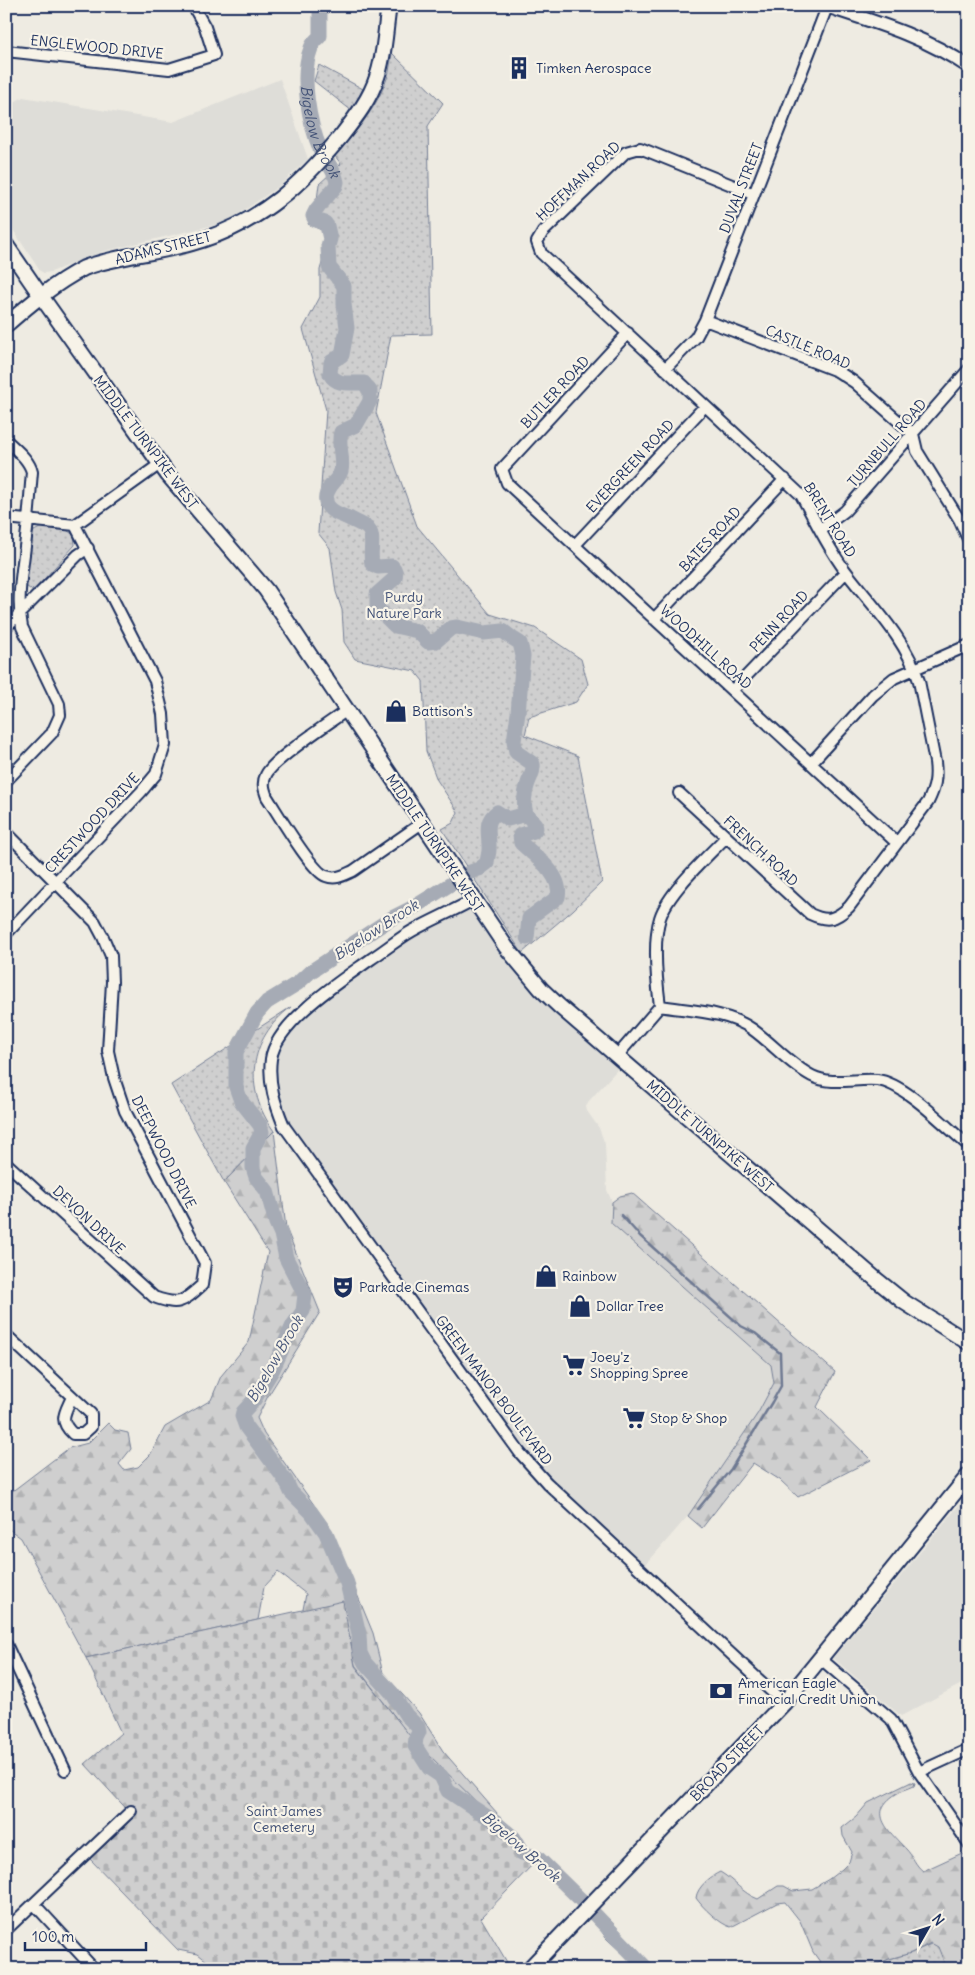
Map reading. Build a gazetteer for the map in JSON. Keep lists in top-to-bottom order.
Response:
{
  "streets": {
    "main road": ["ADAMS STREET", "MIDDLE TURNPIKE WEST", "BROAD STREET"],
    "street": [
      "ENGLEWOOD DRIVE",
      "HOFFMAN ROAD",
      "DUVAL STREET",
      "CASTLE ROAD",
      "BUTLER ROAD",
      "TURNBULL ROAD",
      "EVERGREEN ROAD",
      "BRENT ROAD",
      "BATES ROAD",
      "PENN ROAD",
      "WOODHILL ROAD",
      "CRESTWOOD DRIVE",
      "FRENCH ROAD",
      "DEEPWOOD DRIVE",
      "DEVON DRIVE",
      "GREEN MANOR BOULEVARD"
    ]
  },
  "crossings": [
    ["HOFFMAN ROAD", "DUVAL STREET"],
    ["HOFFMAN ROAD", "BRENT ROAD"],
    ["DUVAL STREET", "CASTLE ROAD"],
    ["DUVAL STREET", "BRENT ROAD"],
    ["ADAMS STREET", "MIDDLE TURNPIKE WEST"],
    ["CASTLE ROAD", "TURNBULL ROAD"],
    ["BUTLER ROAD", "BRENT ROAD"],
    ["BUTLER ROAD", "WOODHILL ROAD"],
    ["MIDDLE TURNPIKE WEST", "GREEN MANOR BOULEVARD"],
    ["TURNBULL ROAD", "BRENT ROAD"],
    ["EVERGREEN ROAD", "BRENT ROAD"],
    ["EVERGREEN ROAD", "WOODHILL ROAD"],
    ["BRENT ROAD", "BATES ROAD"],
    ["BRENT ROAD", "PENN ROAD"],
    ["BRENT ROAD", "WOODHILL ROAD"],
    ["BRENT ROAD", "FRENCH ROAD"],
    ["BATES ROAD", "WOODHILL ROAD"],
    ["PENN ROAD", "WOODHILL ROAD"],
    ["CRESTWOOD DRIVE", "DEEPWOOD DRIVE"],
    ["DEEPWOOD DRIVE", "DEVON DRIVE"],
    ["GREEN MANOR BOULEVARD", "BROAD STREET"]
  ],
  "water": ["Bigelow Brook"],
  "parks": ["Purdy Nature Park", "Saint James Cemetery"],
  "places": {
    "building": ["Timken Aerospace"],
    "shop": ["Battison's", "Rainbow", "Dollar Tree"],
    "theatre": ["Parkade Cinemas"],
    "supermarket": ["Joey'z Shopping Spree", "Stop & Shop"],
    "bank": ["American Eagle Financial Credit Union"]
  },
  "scale_bar": "100 m",
  "north": "top right"
}
